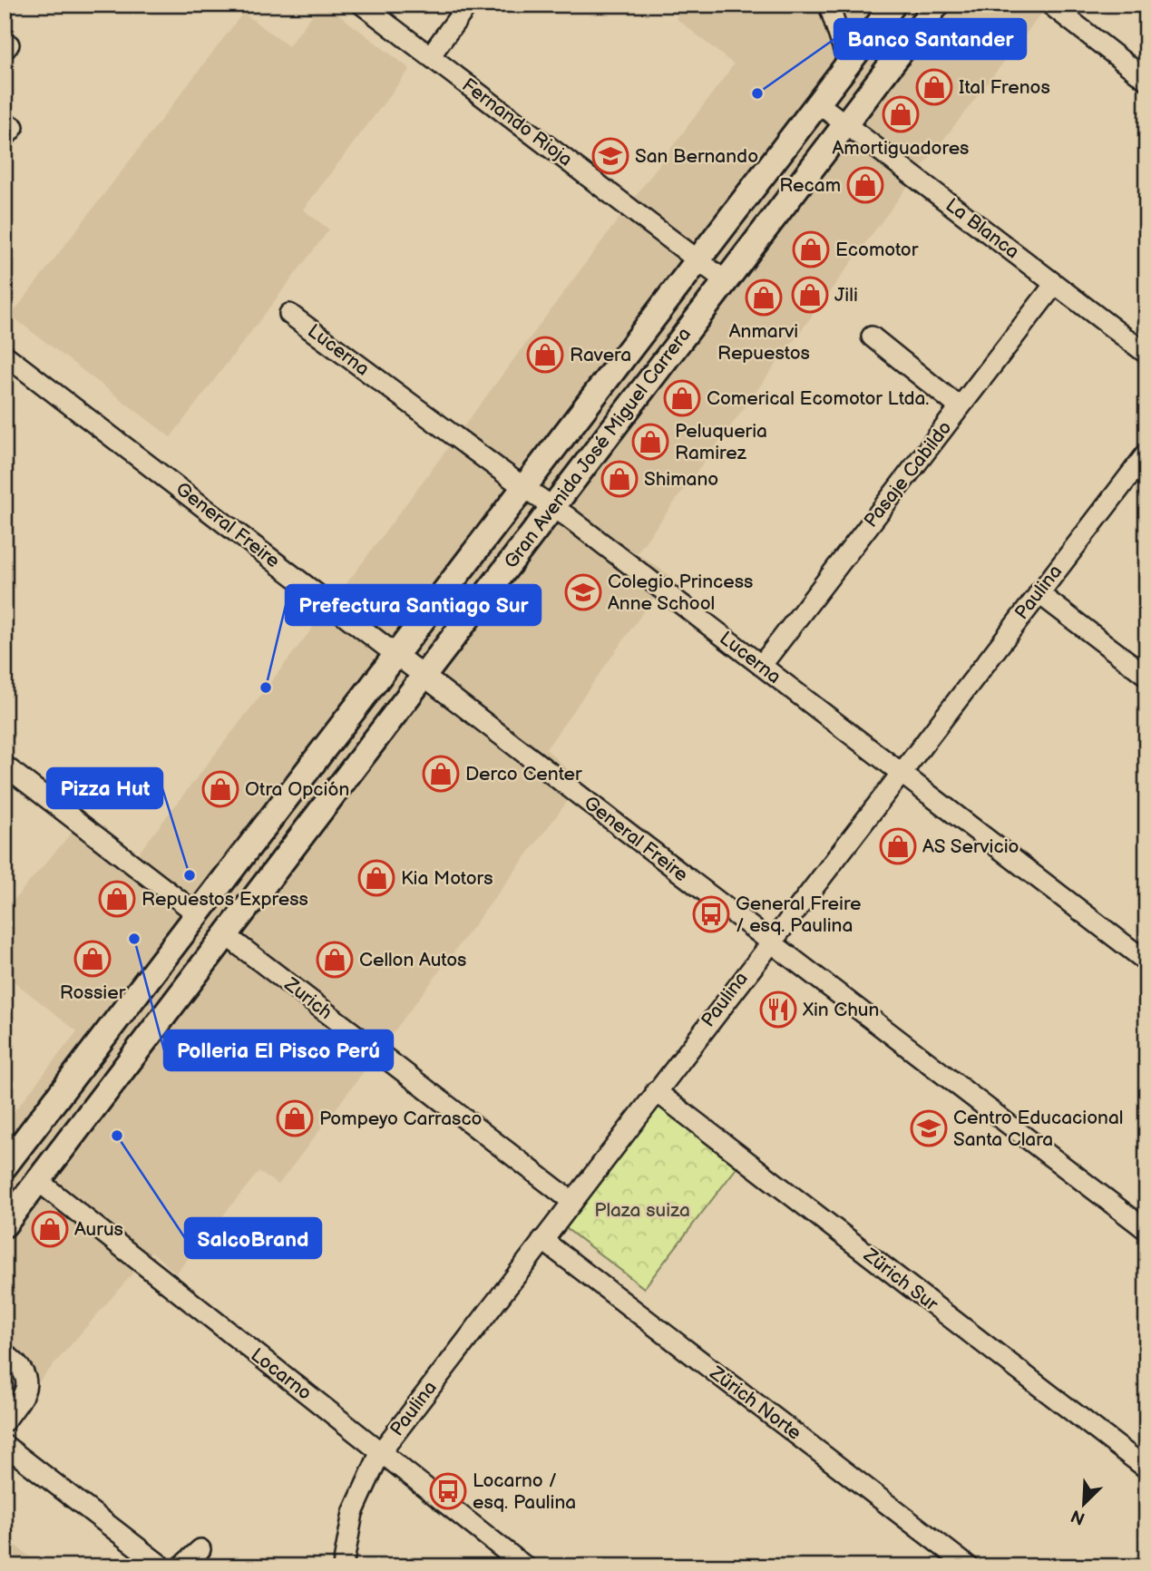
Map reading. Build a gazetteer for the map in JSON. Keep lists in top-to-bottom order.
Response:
{
  "streets": {
    "main road": ["Gran Avenida José Miguel Carrera"],
    "street": [
      "Fernando Rioja",
      "La Blanca",
      "Lucerna",
      "Pasaje Cabildo",
      "General Freire",
      "Paulina",
      "Zurich",
      "Zürich Sur",
      "Locarno",
      "Zürich Norte"
    ]
  },
  "crossings": [
    ["Fernando Rioja", "Gran Avenida José Miguel Carrera"],
    ["La Blanca", "Gran Avenida José Miguel Carrera"],
    ["La Blanca", "Pasaje Cabildo"],
    ["Lucerna", "Gran Avenida José Miguel Carrera"],
    ["Lucerna", "Pasaje Cabildo"],
    ["Lucerna", "Paulina"],
    ["Gran Avenida José Miguel Carrera", "General Freire"],
    ["Gran Avenida José Miguel Carrera", "Zurich"],
    ["Gran Avenida José Miguel Carrera", "Locarno"],
    ["General Freire", "Paulina"],
    ["Paulina", "Zurich"],
    ["Paulina", "Zürich Sur"],
    ["Paulina", "Locarno"],
    ["Paulina", "Zürich Norte"]
  ],
  "parks": ["Plaza suiza"],
  "places": {
    "shop": [
      "Ital Frenos",
      "Amortiguadores",
      "Recam",
      "Ecomotor",
      "Jili",
      "Anmarvi Repuestos",
      "Ravera",
      "Comerical Ecomotor Ltda.",
      "Peluqueria Ramirez",
      "Shimano",
      "Derco Center",
      "Otra Opción",
      "AS Servicio",
      "Kia Motors",
      "Repuestos Express",
      "Rossier",
      "Cellon Autos",
      "Pompeyo Carrasco",
      "Aurus"
    ],
    "other": [
      "Banco Santander",
      "Prefectura Santiago Sur",
      "Pizza Hut",
      "Polleria El Pisco Perú",
      "SalcoBrand"
    ],
    "school or university": ["San Bernando", "Colegio Princess Anne School", "Centro Educacional Santa Clara"],
    "bus stop": ["General Freire / esq. Paulina", "Locarno / esq. Paulina"],
    "restaurant": ["Xin Chun"]
  },
  "north": "bottom left"
}
